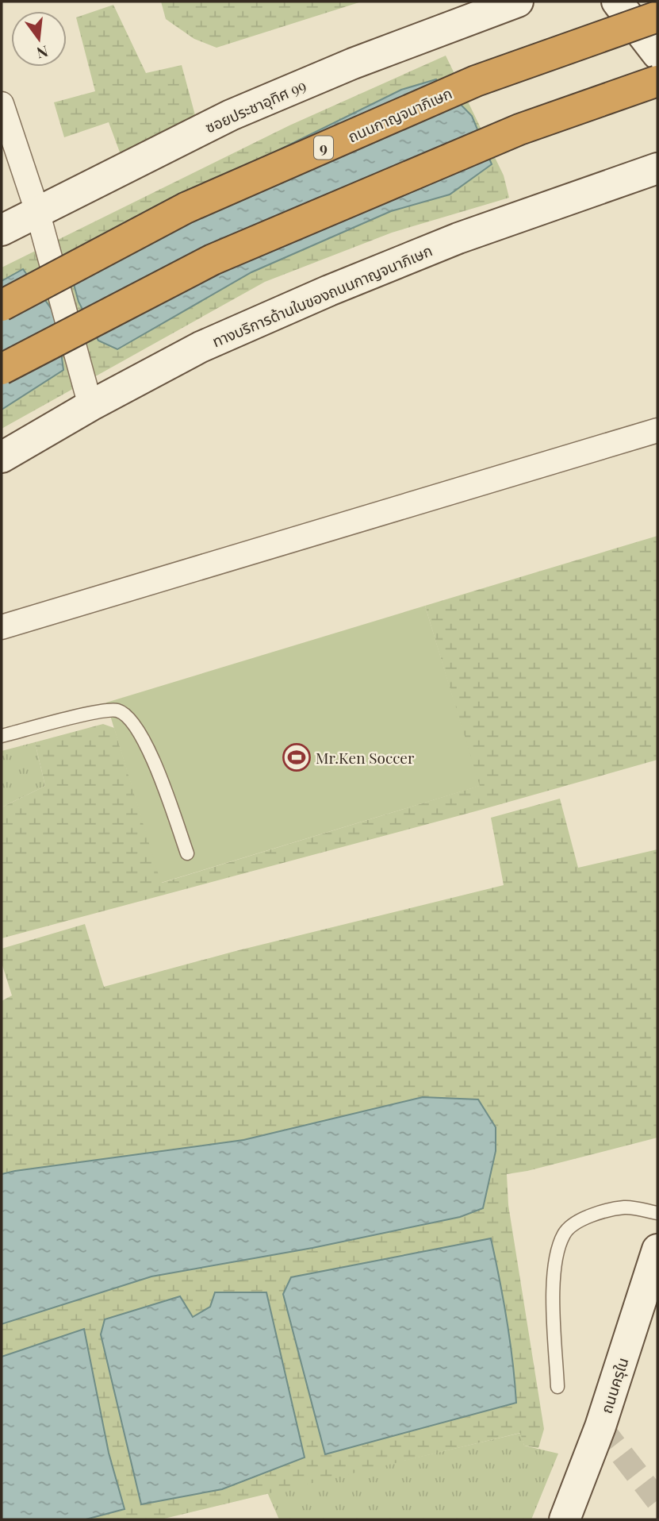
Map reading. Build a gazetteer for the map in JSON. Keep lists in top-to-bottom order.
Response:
{
  "streets": {
    "highway": ["ถนนกาญจนาภิเษก", "9"],
    "main road": ["ซอยประชาอุทิศ 99", "ทางบริการด้านในของถนนกาญจนาภิเษก", "ถนนครุใน"]
  },
  "places": {
    "sports": ["Mr.Ken Soccer"]
  },
  "north": "bottom"
}
